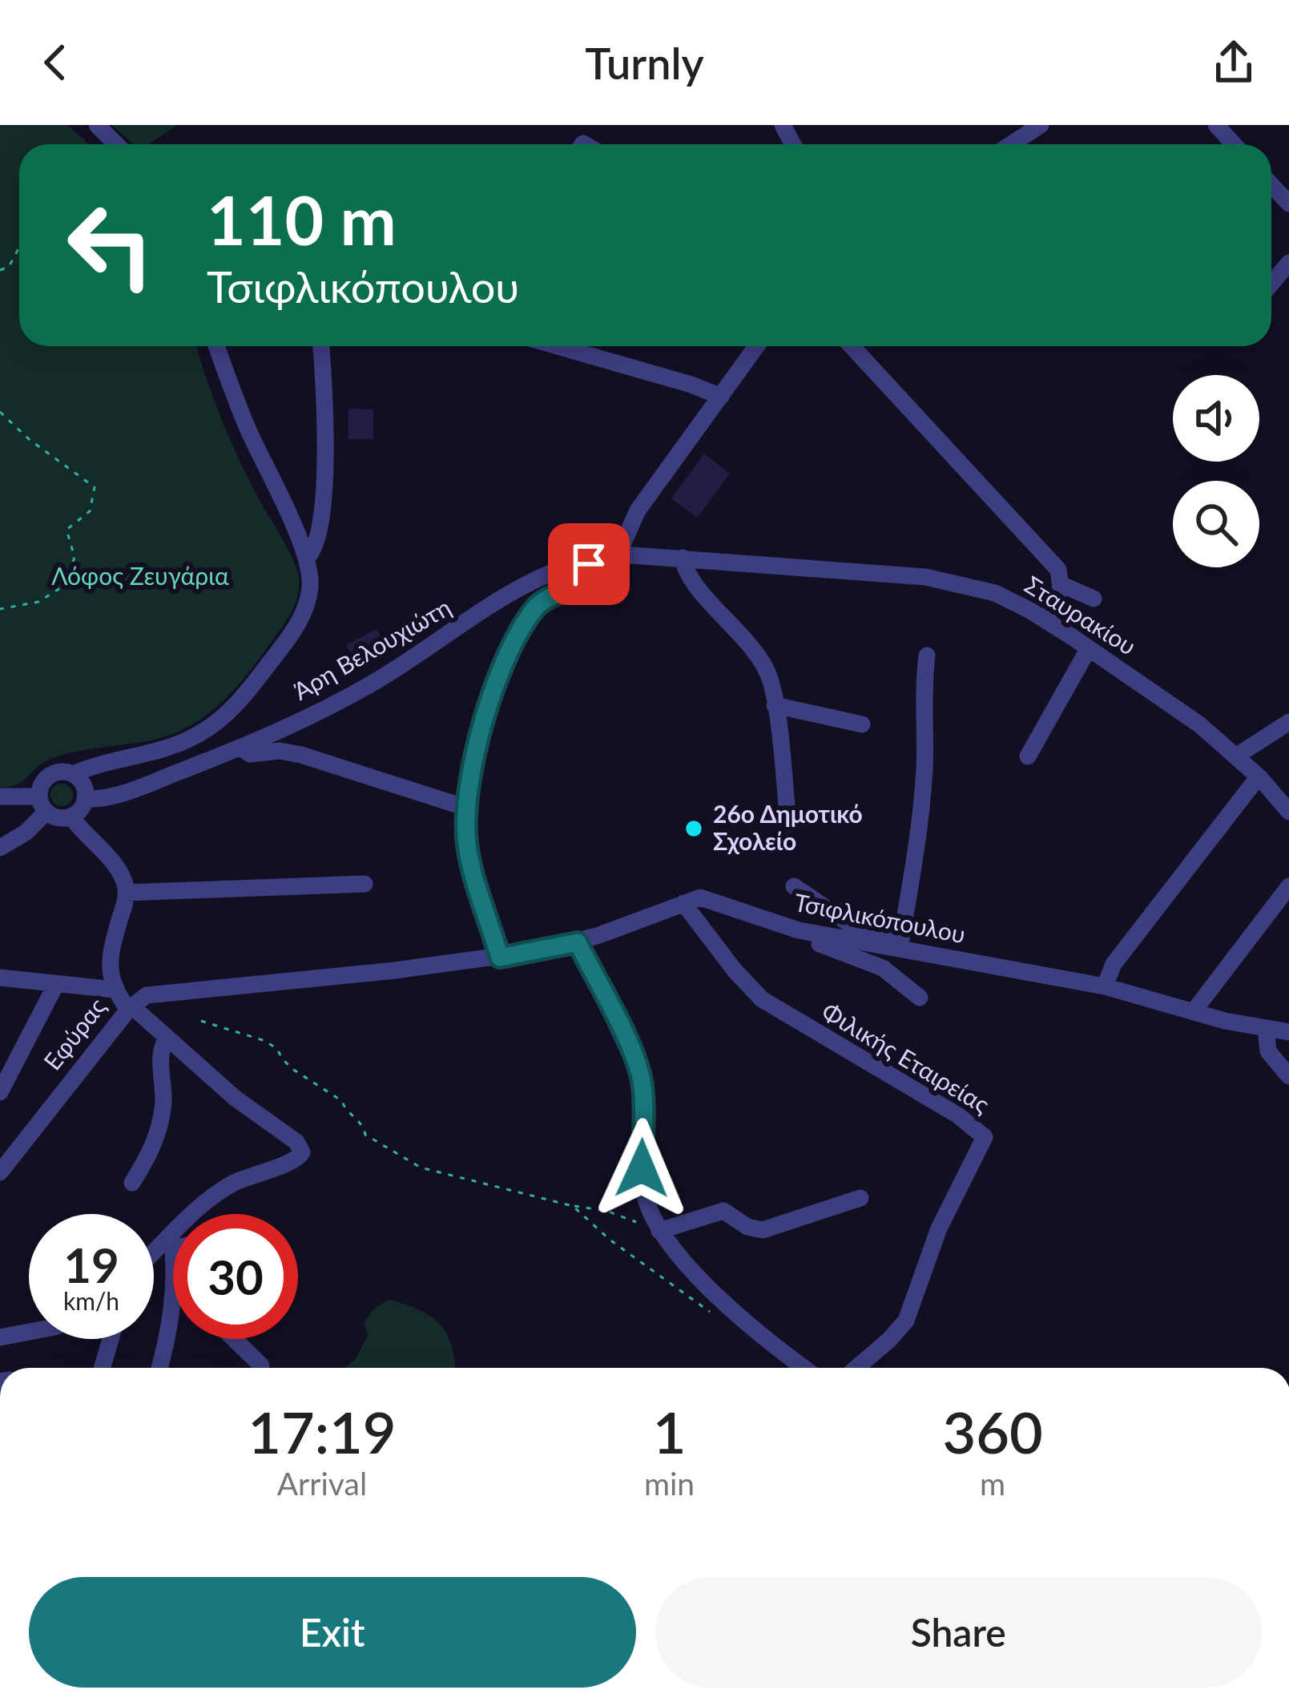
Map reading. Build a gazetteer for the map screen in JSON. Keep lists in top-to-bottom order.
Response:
{
  "streets": {
    "street": [
      "Σταυρακίου",
      "Άρη Βελουχιώτη",
      "Τσιφλικόπουλου",
      "Εφύρας",
      "Φιλικής Εταιρείας"
    ]
  },
  "crossings": [
    ["Σταυρακίου", "Άρη Βελουχιώτη"],
    ["Τσιφλικόπουλου", "Εφύρας"],
    ["Τσιφλικόπουλου", "Φιλικής Εταιρείας"]
  ],
  "parks": ["Λόφος Ζευγάρια"],
  "places": ["26ο Δημοτικό Σχολείο"],
  "page": {
    "header": "Turnly",
    "turn": ["110 m", "Τσιφλικόπουλου"],
    "speed": "19 km/h",
    "limit": "30",
    "eta": [
      "17:19",
      "Arrival",
      "1",
      "min",
      "360",
      "m"
    ],
    "buttons": ["Exit", "Share"]
  }
}
